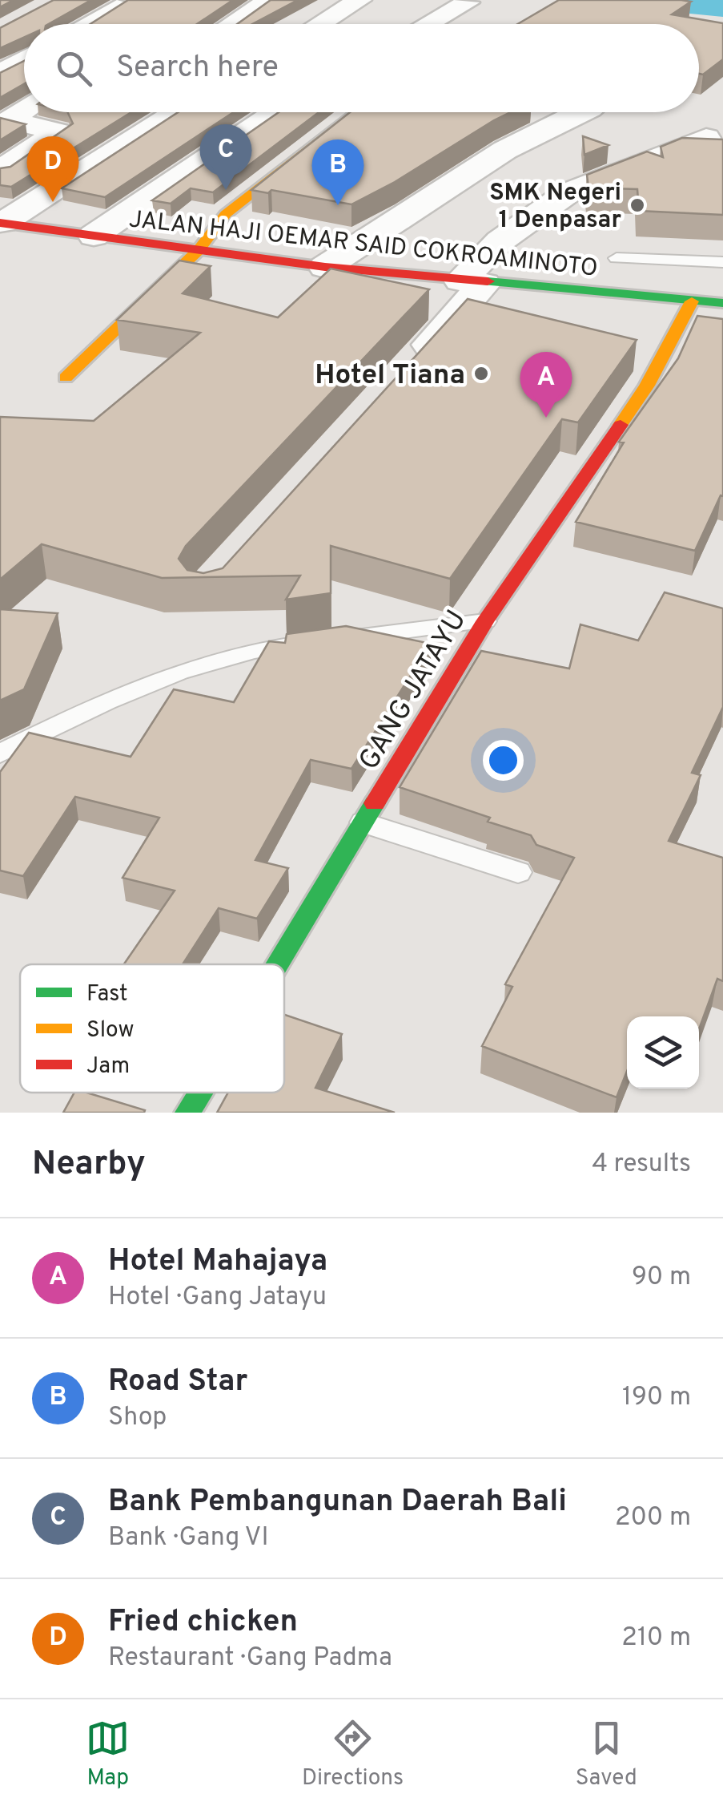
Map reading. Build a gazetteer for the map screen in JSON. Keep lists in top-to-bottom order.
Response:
{
  "streets": {
    "main road": ["JALAN HAJI OEMAR SAID COKROAMINOTO", "GANG JATAYU"]
  },
  "crossings": [
    ["JALAN HAJI OEMAR SAID COKROAMINOTO", "GANG JATAYU"]
  ],
  "places": ["SMK Negeri 1 Denpasar", "Hotel Tiana"],
  "legend": ["Fast", "Slow", "Jam"],
  "page": {
    "search": "Search here",
    "pins": [
      "C",
      "D",
      "B",
      "A"
    ],
    "heading": ["Nearby", "4 results"],
    "list": [
      {
        "mark": "A",
        "name": "Hotel Mahajaya",
        "note": "Hotel · Gang Jatayu",
        "value": "90 m"
      },
      {
        "mark": "B",
        "name": "Road Star",
        "note": "Shop",
        "value": "190 m"
      },
      {
        "mark": "C",
        "name": "Bank Pembangunan Daerah Bali",
        "note": "Bank · Gang VI",
        "value": "200 m"
      },
      {
        "mark": "D",
        "name": "Fried chicken",
        "note": "Restaurant · Gang Padma",
        "value": "210 m"
      }
    ],
    "nav": ["Map", "Directions", "Saved"]
  }
}
